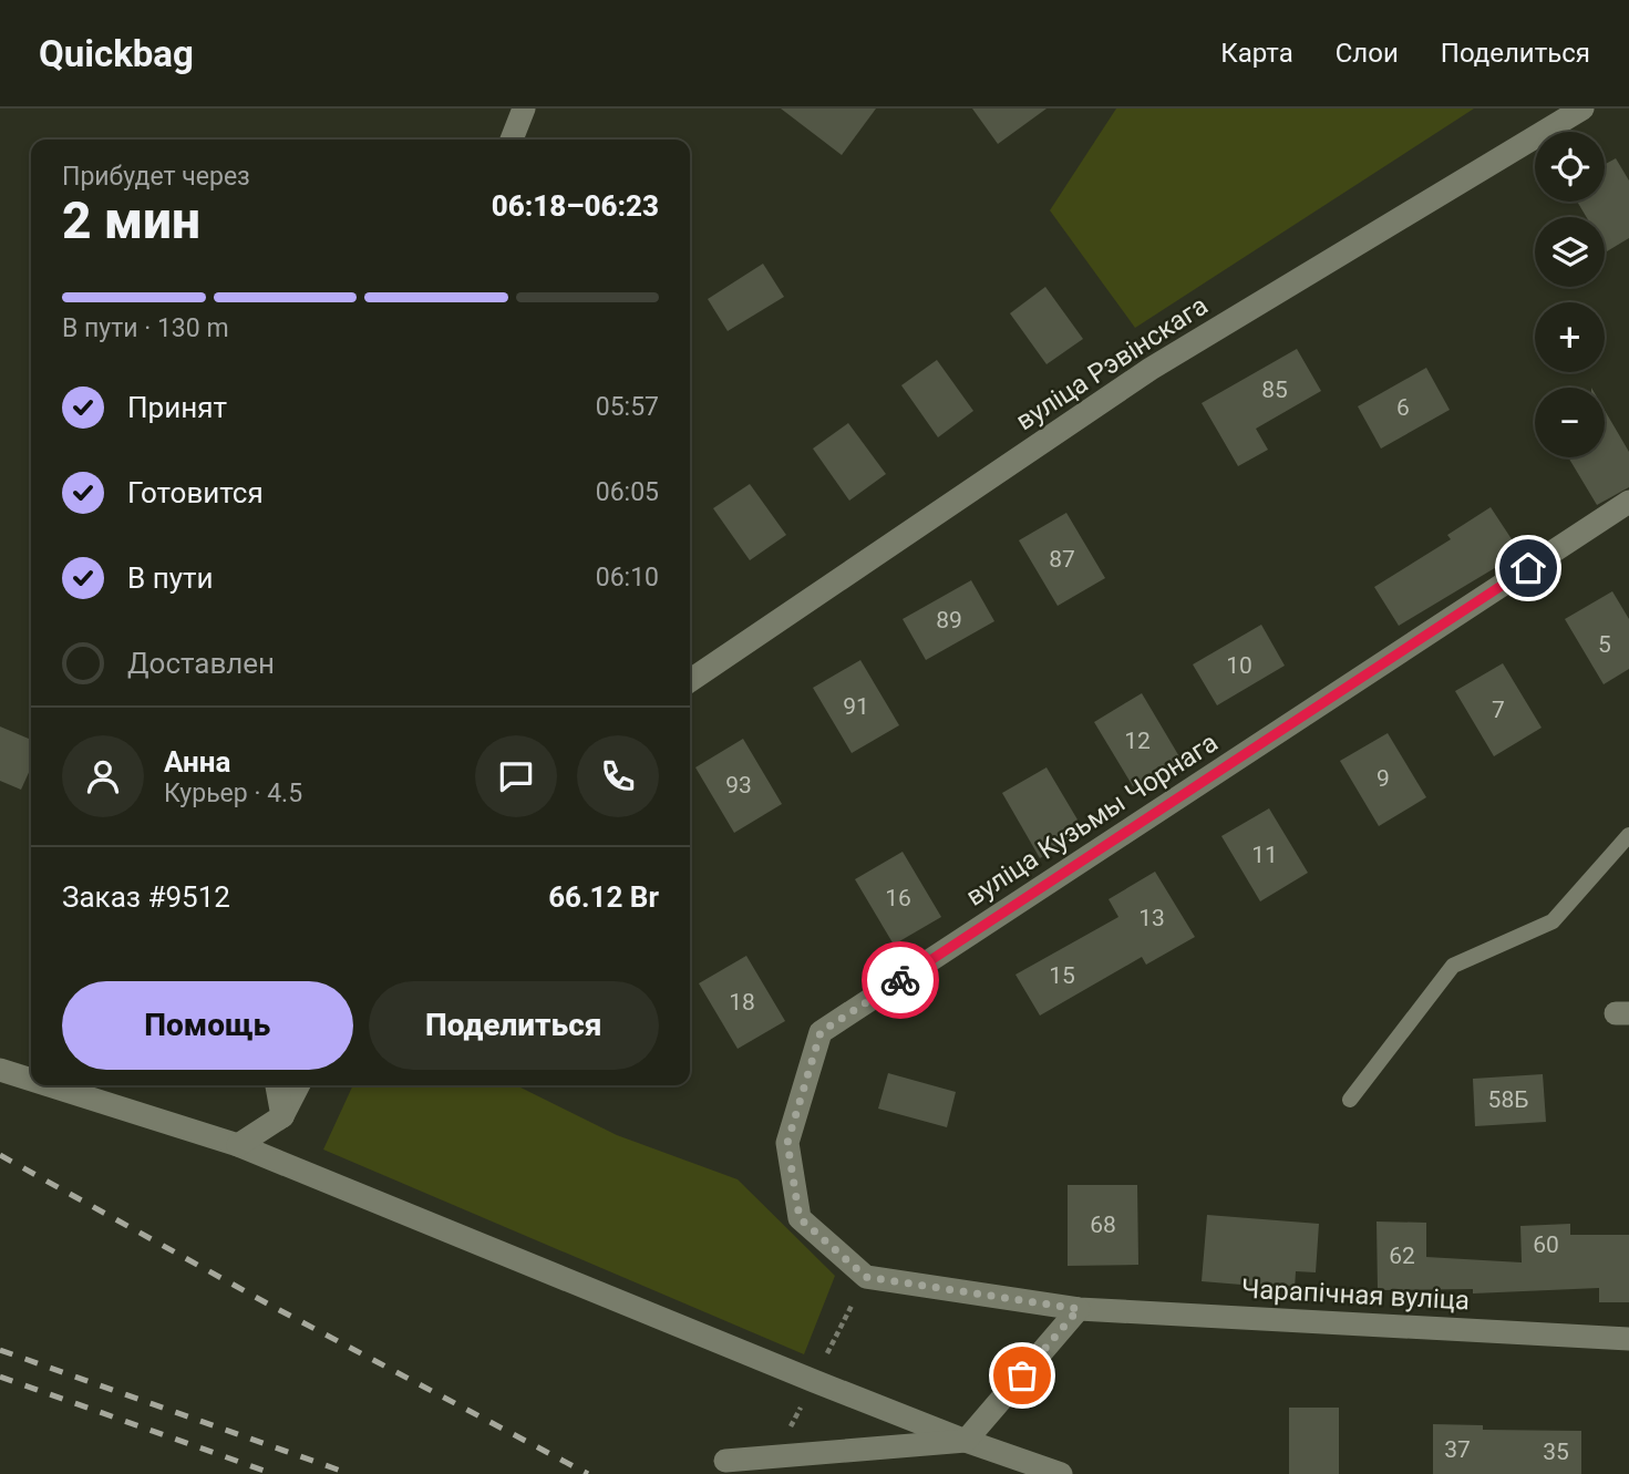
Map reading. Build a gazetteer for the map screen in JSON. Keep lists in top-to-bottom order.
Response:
{
  "streets": {
    "street": ["вуліца Рэвінскага", "вуліца Кузьмы Чорнага", "Чарапічная вуліца"]
  },
  "crossings": [
    ["вуліца Кузьмы Чорнага", "Чарапічная вуліца"]
  ],
  "house_numbers": [
    "85",
    "6",
    "87",
    "89",
    "5",
    "10",
    "91",
    "7",
    "12",
    "9",
    "93",
    "11",
    "16",
    "13",
    "15",
    "18",
    "58Б",
    "68",
    "60",
    "62",
    "37",
    "35"
  ],
  "page": {
    "header": "Quickbag",
    "nav": ["Карта", "Слои", "Поделиться"],
    "map_buttons": ["+", "−"],
    "heading": ["2 мин", "Прибудет через", "06:18–06:23"],
    "panel": [
      "Анна",
      "Курьер · 4.5",
      "Заказ #9512",
      "66.12 Br"
    ],
    "bar": "В пути · 130 m",
    "list": [
      ["Принят", "05:57"],
      ["Готовится", "06:05"],
      ["В пути", "06:10"],
      "Доставлен"
    ],
    "buttons": ["Помощь", "Поделиться"]
  }
}
